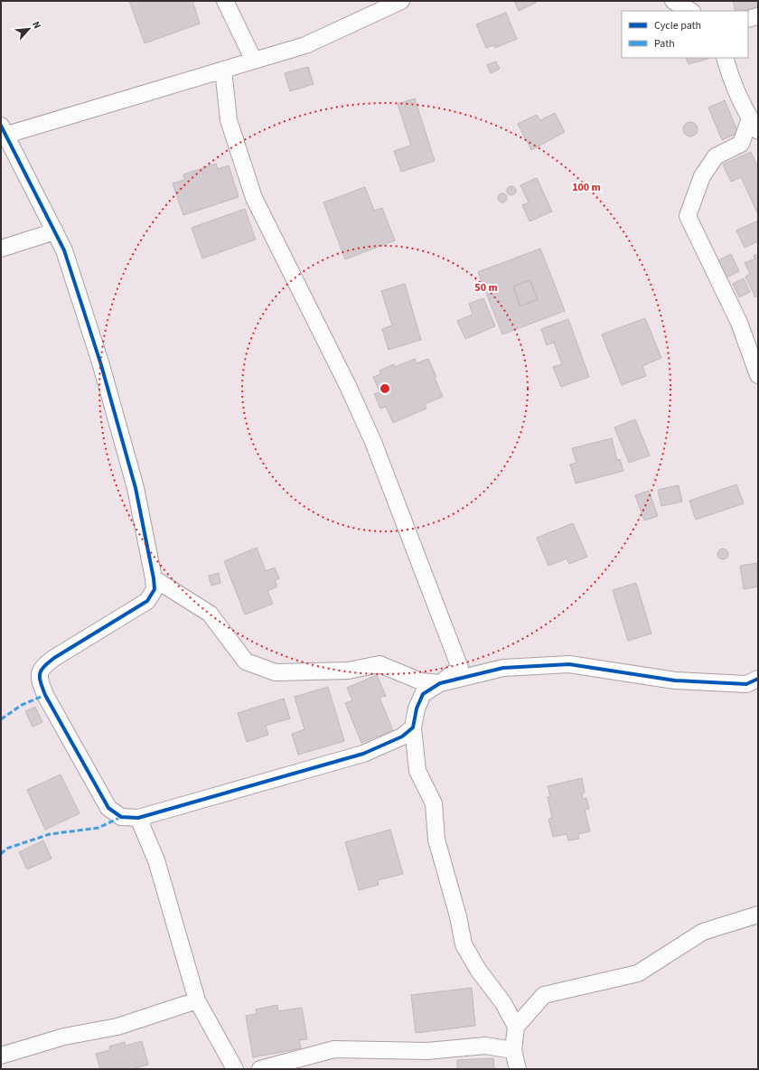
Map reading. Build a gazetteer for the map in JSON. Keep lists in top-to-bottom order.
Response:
{
  "legend": ["Cycle path", "Path"],
  "north": "top right",
  "rings": ["100 m", "50 m"]
}
